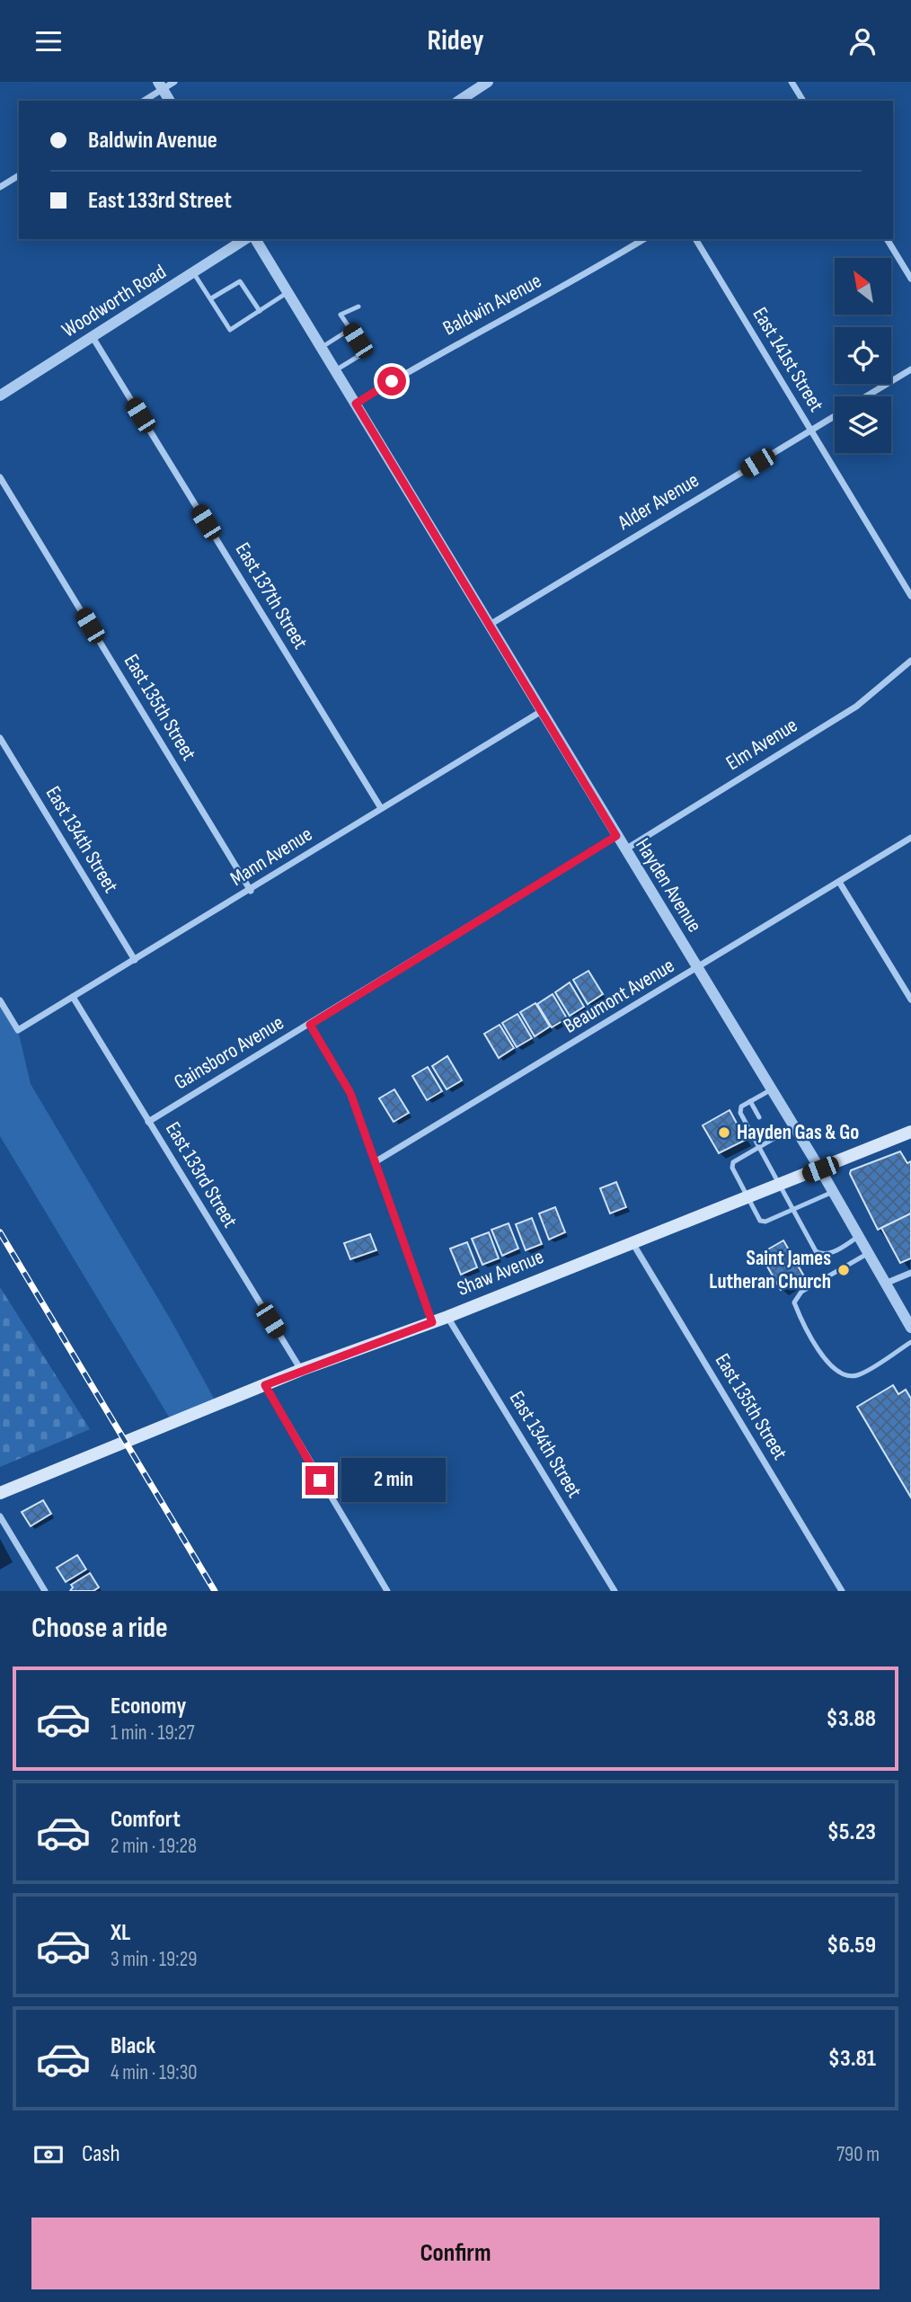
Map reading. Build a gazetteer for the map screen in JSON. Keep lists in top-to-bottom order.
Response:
{
  "streets": {
    "main road": ["Shaw Avenue"],
    "street": [
      "Woodworth Road",
      "Baldwin Avenue",
      "East 141st Street",
      "Alder Avenue",
      "East 137th Street",
      "East 135th Street",
      "Elm Avenue",
      "East 134th Street",
      "Mann Avenue",
      "Hayden Avenue",
      "Beaumont Avenue",
      "Gainsboro Avenue",
      "East 133rd Street"
    ]
  },
  "crossings": [
    ["Woodworth Road", "East 137th Street"],
    ["Baldwin Avenue", "Hayden Avenue"],
    ["East 141st Street", "Alder Avenue"],
    ["Alder Avenue", "Hayden Avenue"],
    ["East 137th Street", "Mann Avenue"],
    ["East 135th Street", "Mann Avenue"],
    ["East 135th Street", "Shaw Avenue"],
    ["Elm Avenue", "Hayden Avenue"],
    ["East 134th Street", "Mann Avenue"],
    ["East 134th Street", "Shaw Avenue"],
    ["Mann Avenue", "Hayden Avenue"],
    ["Mann Avenue", "East 133rd Street"],
    ["Hayden Avenue", "Beaumont Avenue"],
    ["Hayden Avenue", "Gainsboro Avenue"],
    ["Hayden Avenue", "Shaw Avenue"],
    ["Gainsboro Avenue", "East 133rd Street"],
    ["East 133rd Street", "Shaw Avenue"]
  ],
  "places": ["Hayden Gas & Go", "Saint James Lutheran Church"],
  "north": "top left",
  "page": {
    "header": "Ridey",
    "banner": ["Baldwin Avenue", "East 133rd Street"],
    "bubble": "2 min",
    "heading": "Choose a ride",
    "list": [
      {
        "name": "Economy",
        "note": "1 min · 19:27",
        "value": "$3.88"
      },
      {
        "name": "Comfort",
        "note": "2 min · 19:28",
        "value": "$5.23"
      },
      {
        "name": "XL",
        "note": "3 min · 19:29",
        "value": "$6.59"
      },
      {
        "name": "Black",
        "note": "4 min · 19:30",
        "value": "$3.81"
      }
    ],
    "pay": ["Cash", "790 m"],
    "buttons": "Confirm"
  }
}
